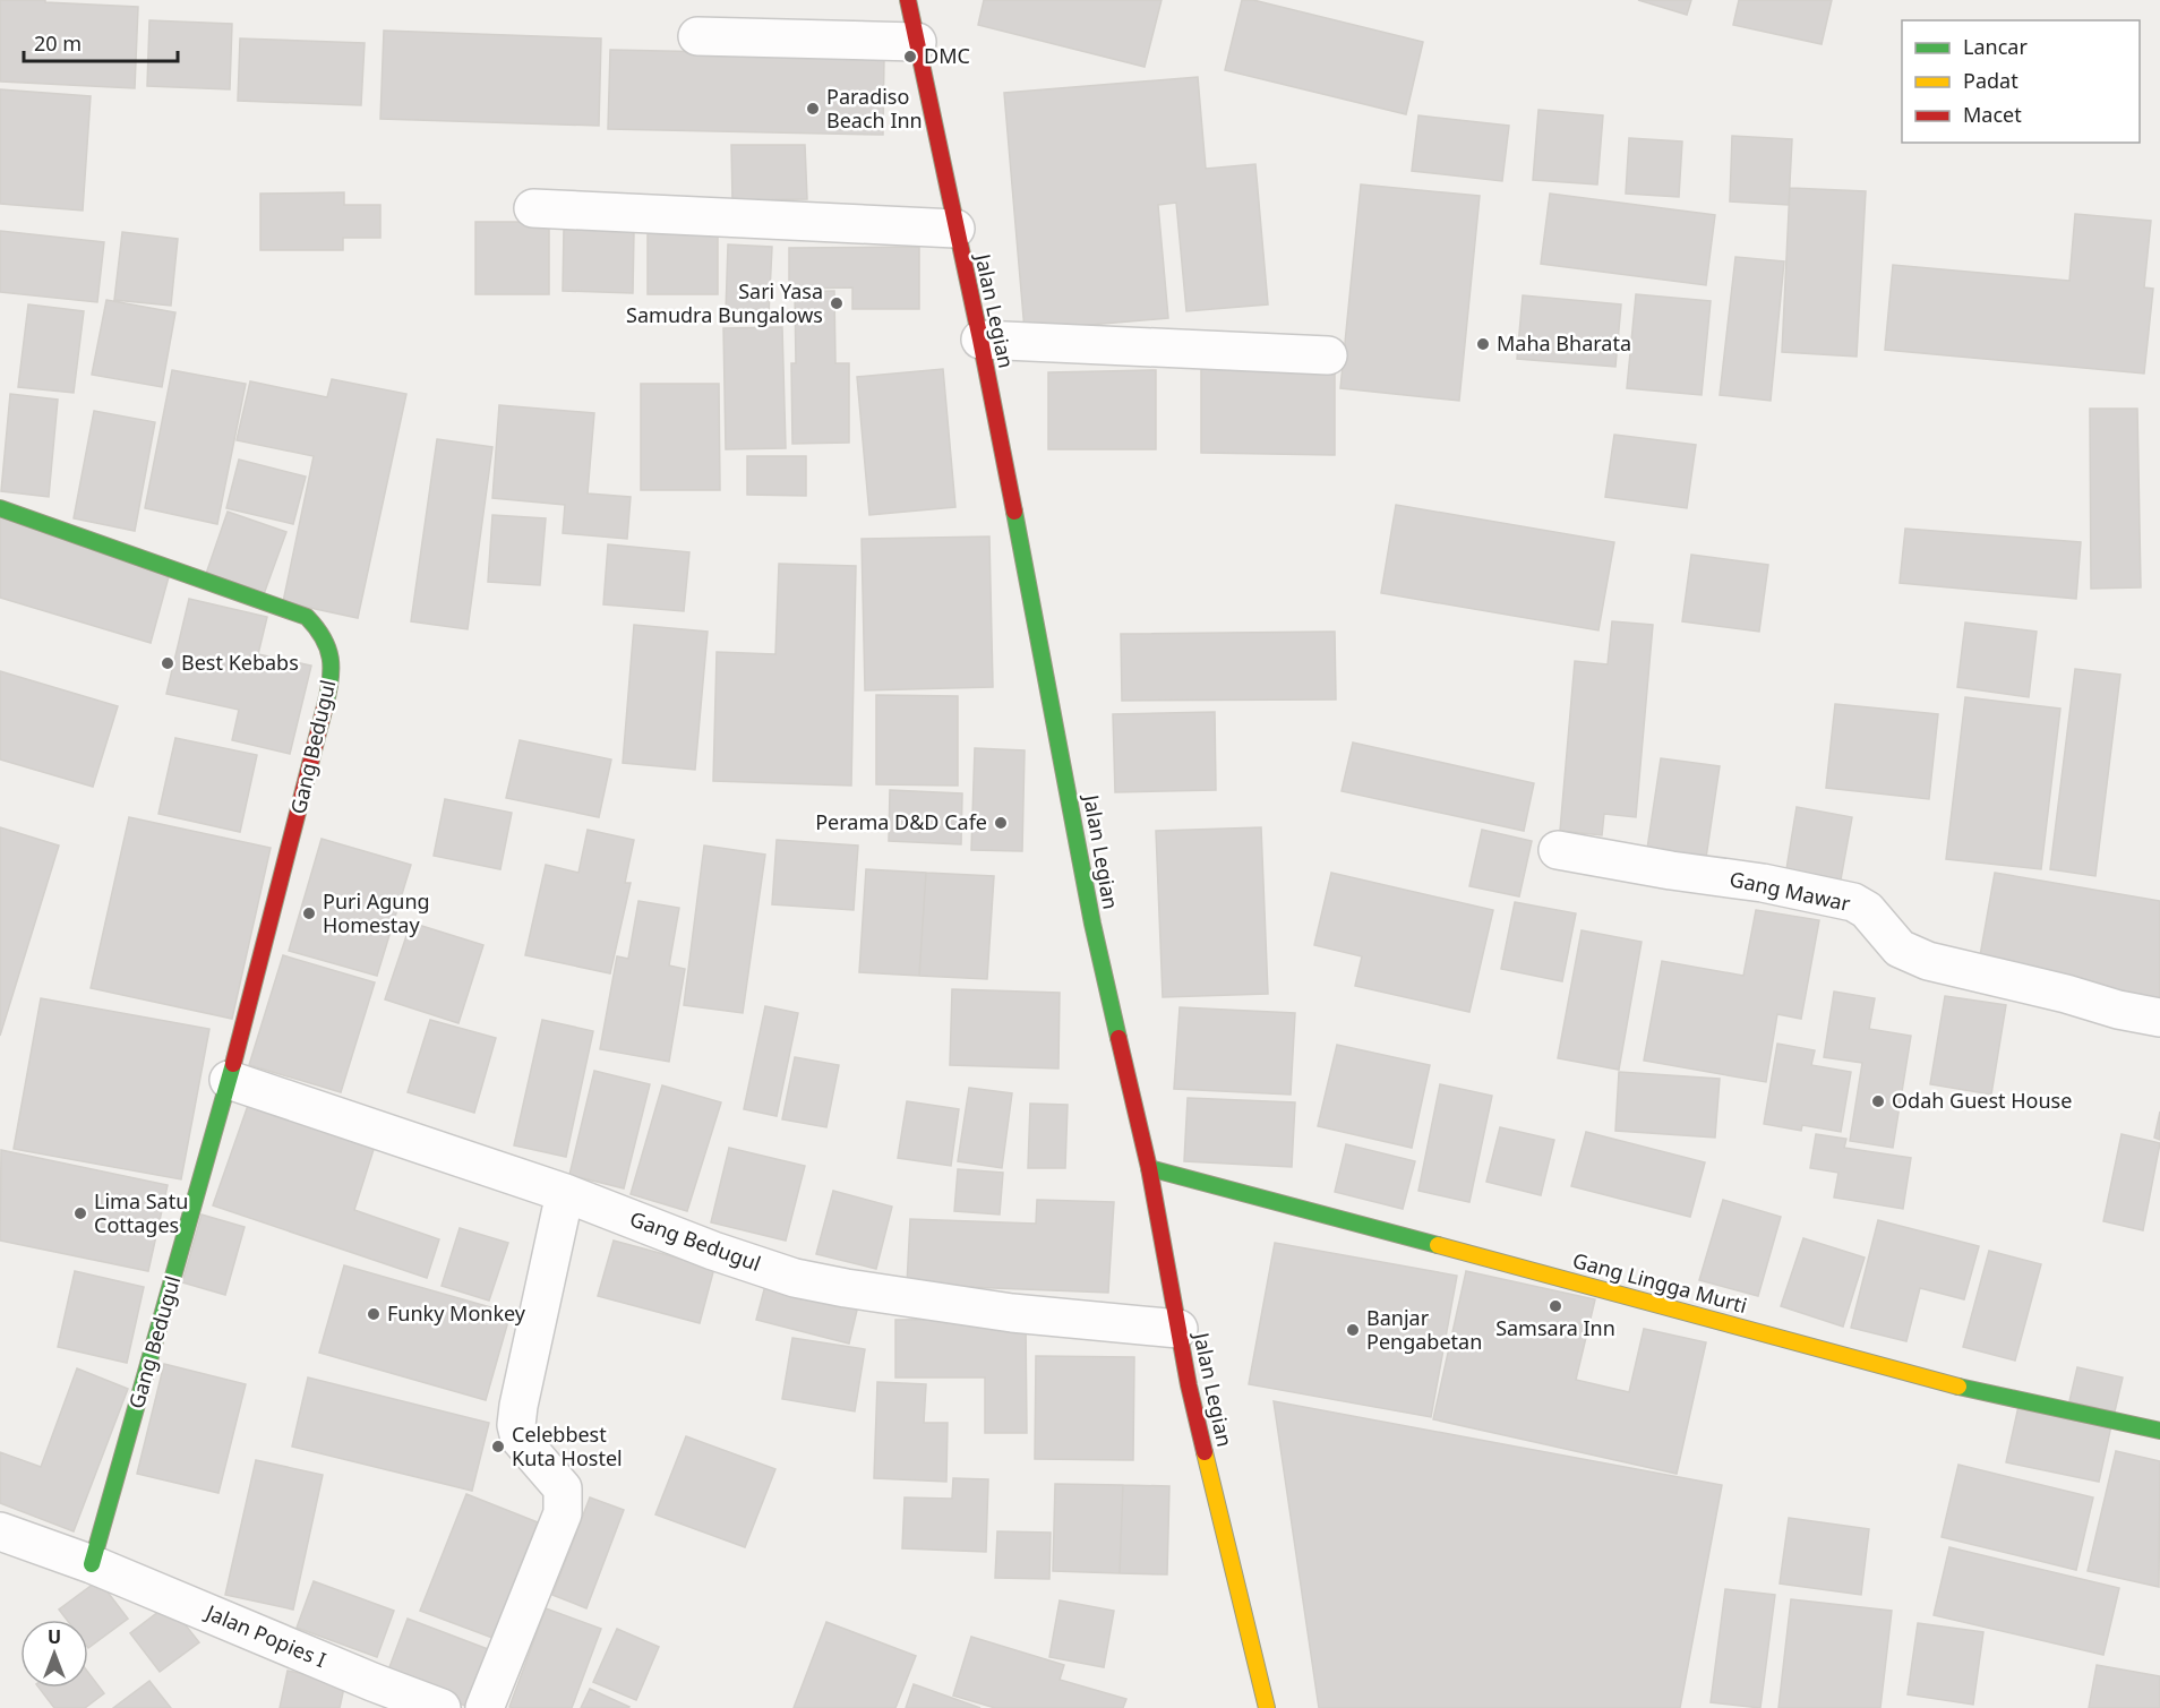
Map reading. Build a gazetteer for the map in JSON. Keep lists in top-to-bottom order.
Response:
{
  "streets": {
    "street": [
      "Jalan Legian",
      "Gang Bedugul",
      "Gang Mawar",
      "Gang Lingga Murti",
      "Jalan Popies I"
    ]
  },
  "crossings": [
    ["Jalan Legian", "Gang Bedugul"],
    ["Jalan Legian", "Gang Lingga Murti"],
    ["Gang Bedugul", "Jalan Popies I"]
  ],
  "places": [
    "DMC",
    "Paradiso Beach Inn",
    "Sari Yasa Samudra Bungalows",
    "Maha Bharata",
    "Best Kebabs",
    "Perama D&D Cafe",
    "Puri Agung Homestay",
    "Odah Guest House",
    "Lima Satu Cottages",
    "Samsara Inn",
    "Funky Monkey",
    "Banjar Pengabetan",
    "Celebbest Kuta Hostel"
  ],
  "legend": ["Lancar", "Padat", "Macet"],
  "scale_bar": "20 m",
  "north": "top"
}
